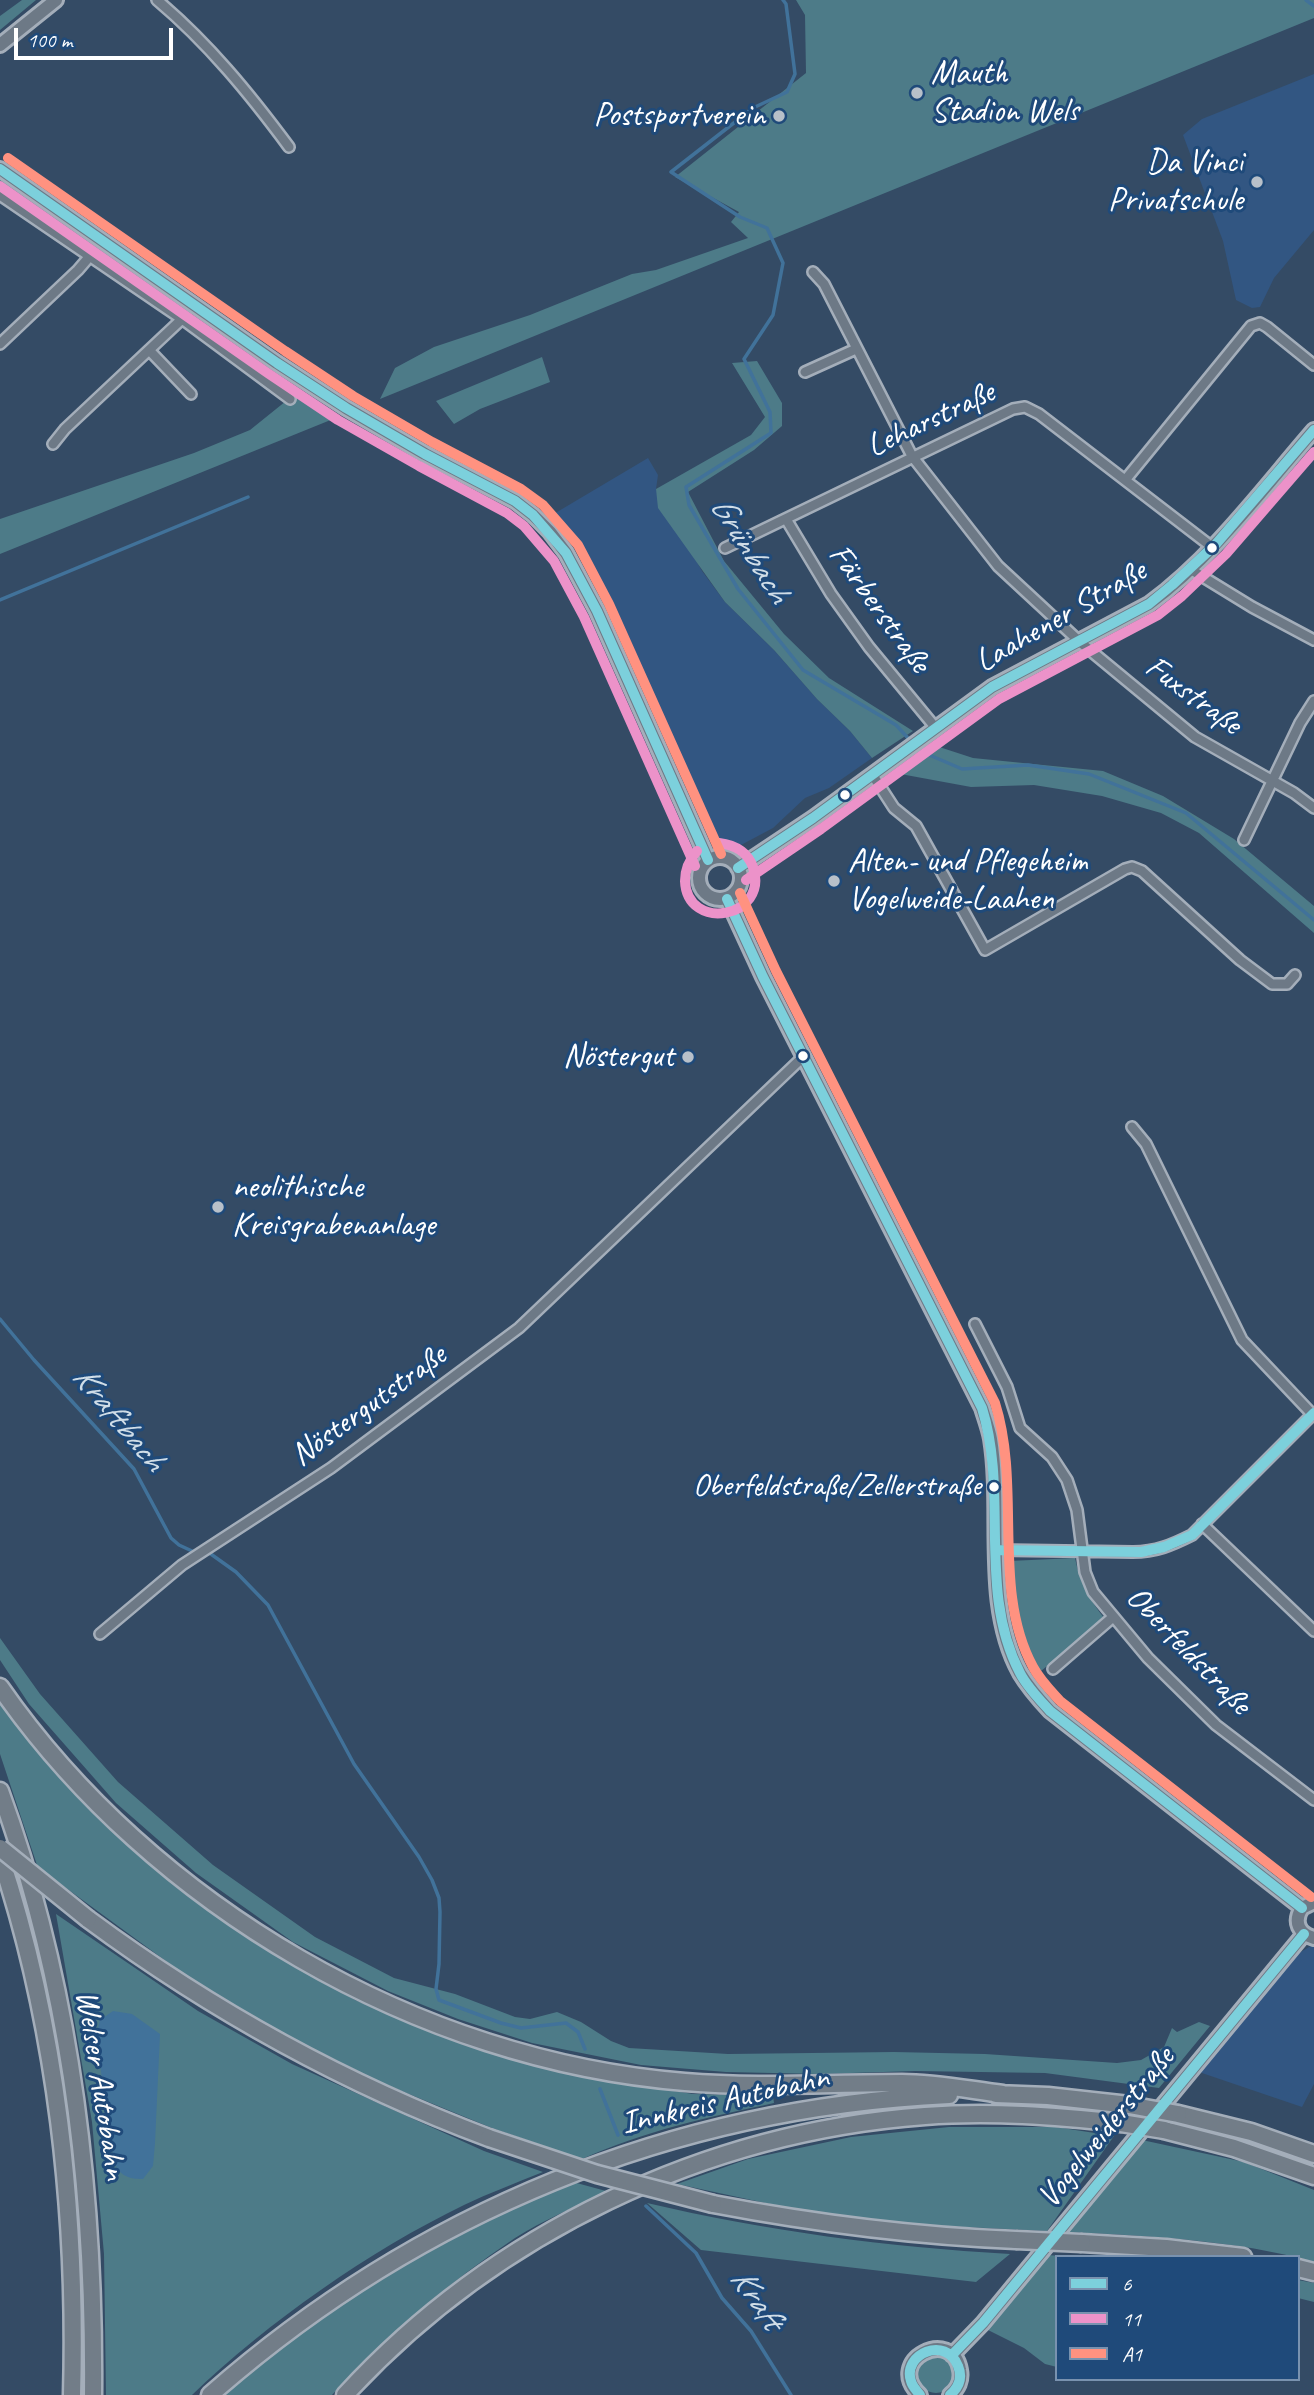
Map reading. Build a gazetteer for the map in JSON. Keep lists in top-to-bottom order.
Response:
{
  "streets": {
    "highway": ["Welser Autobahn", "Innkreis Autobahn"],
    "main road": ["Laahener Straße", "Vogelweiderstraße"],
    "street": [
      "Leharstraße",
      "Färberstraße",
      "Fuxstraße",
      "Nöstergutstraße",
      "Oberfeldstraße"
    ]
  },
  "crossings": [
    ["Leharstraße", "Färberstraße"],
    ["Leharstraße", "Laahener Straße"],
    ["Leharstraße", "Fuxstraße"],
    ["Färberstraße", "Laahener Straße"],
    ["Laahener Straße", "Fuxstraße"]
  ],
  "water": ["Grünbach", "Kraftbach", "Kraft"],
  "places": [
    "Mauth Stadion Wels",
    "Postsportverein",
    "Da Vinci Privatschule",
    "Alten- und Pflegeheim Vogelweide-Laahen",
    "Nöstergut",
    "neolithische Kreisgrabenanlage",
    "Oberfeldstraße/Zellerstraße"
  ],
  "lines": ["transit line A1", "transit line 6", "transit line 11"],
  "legend": ["6", "11", "A1"],
  "scale_bar": "100 m"
}
